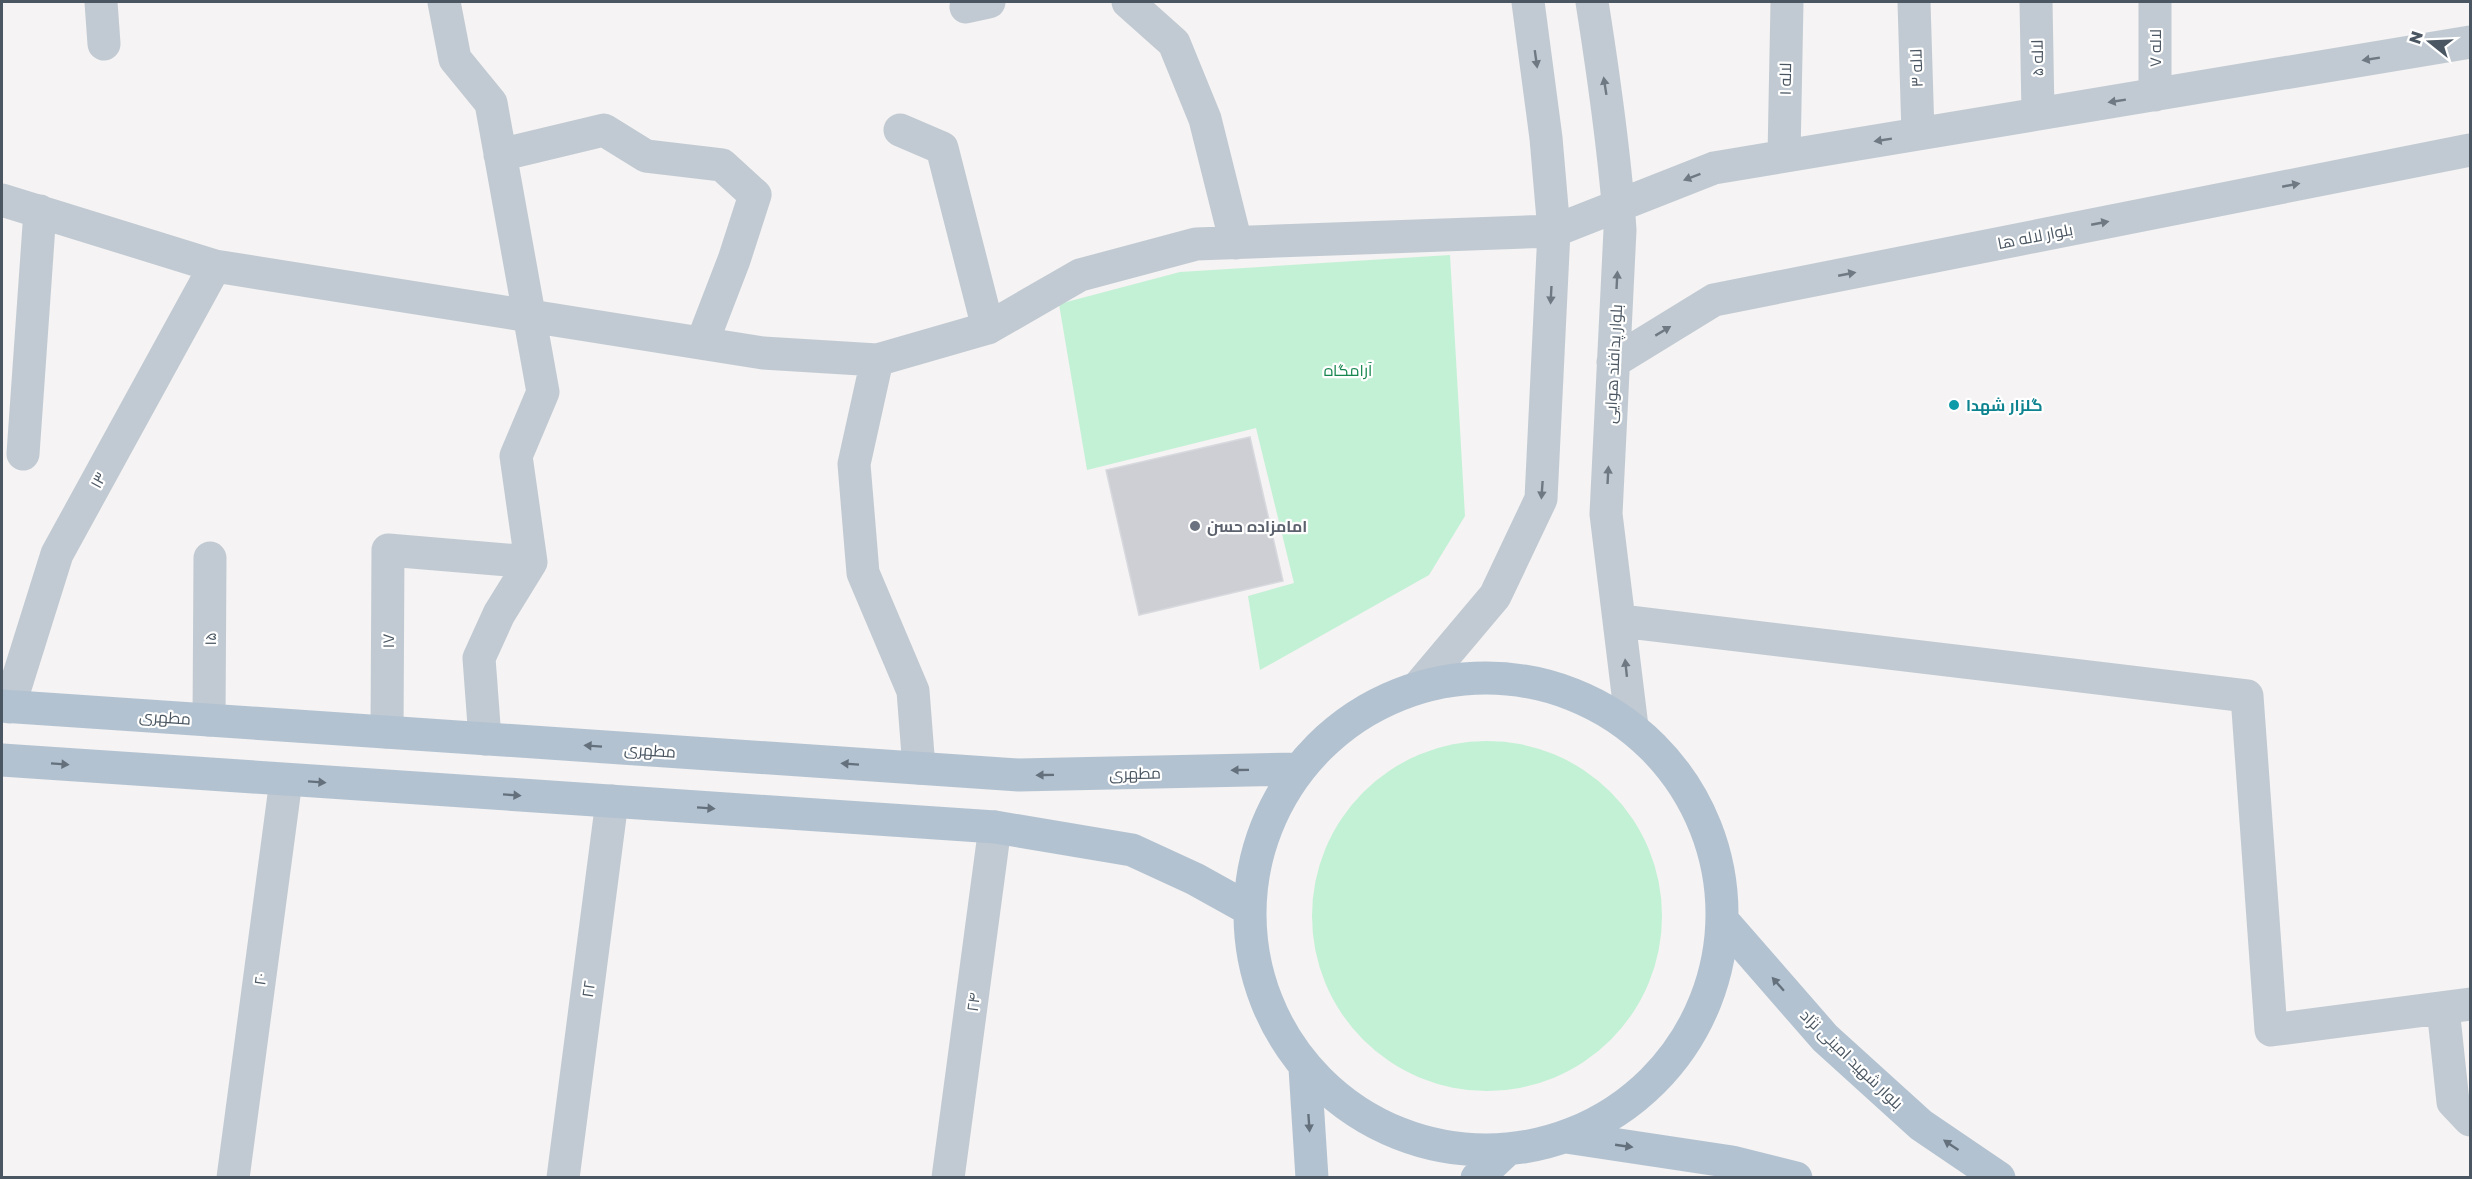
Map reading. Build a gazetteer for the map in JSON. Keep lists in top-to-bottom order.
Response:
{
  "streets": {
    "main road": ["مطهری", "بلوار شهید امینی نژاد"],
    "street": [
      "لاله ۷",
      "لاله ۵",
      "لاله ۳",
      "لاله ۱",
      "بلوار لاله ها",
      "بلوار پدافند هوایی",
      "۱۳",
      "۱۵",
      "۱۷",
      "۲۰",
      "۲۲",
      "۲۴"
    ]
  },
  "crossings": [
    ["بلوار لاله ها", "بلوار پدافند هوایی"],
    ["۱۳", "مطهری"],
    ["۱۵", "مطهری"],
    ["۱۷", "مطهری"]
  ],
  "one_way": ["بلوار شهید امینی نژاد"],
  "parks": ["آرامگاه"],
  "places": ["گلزار شهدا", "امامزاده حسن"],
  "north": "left"
}
